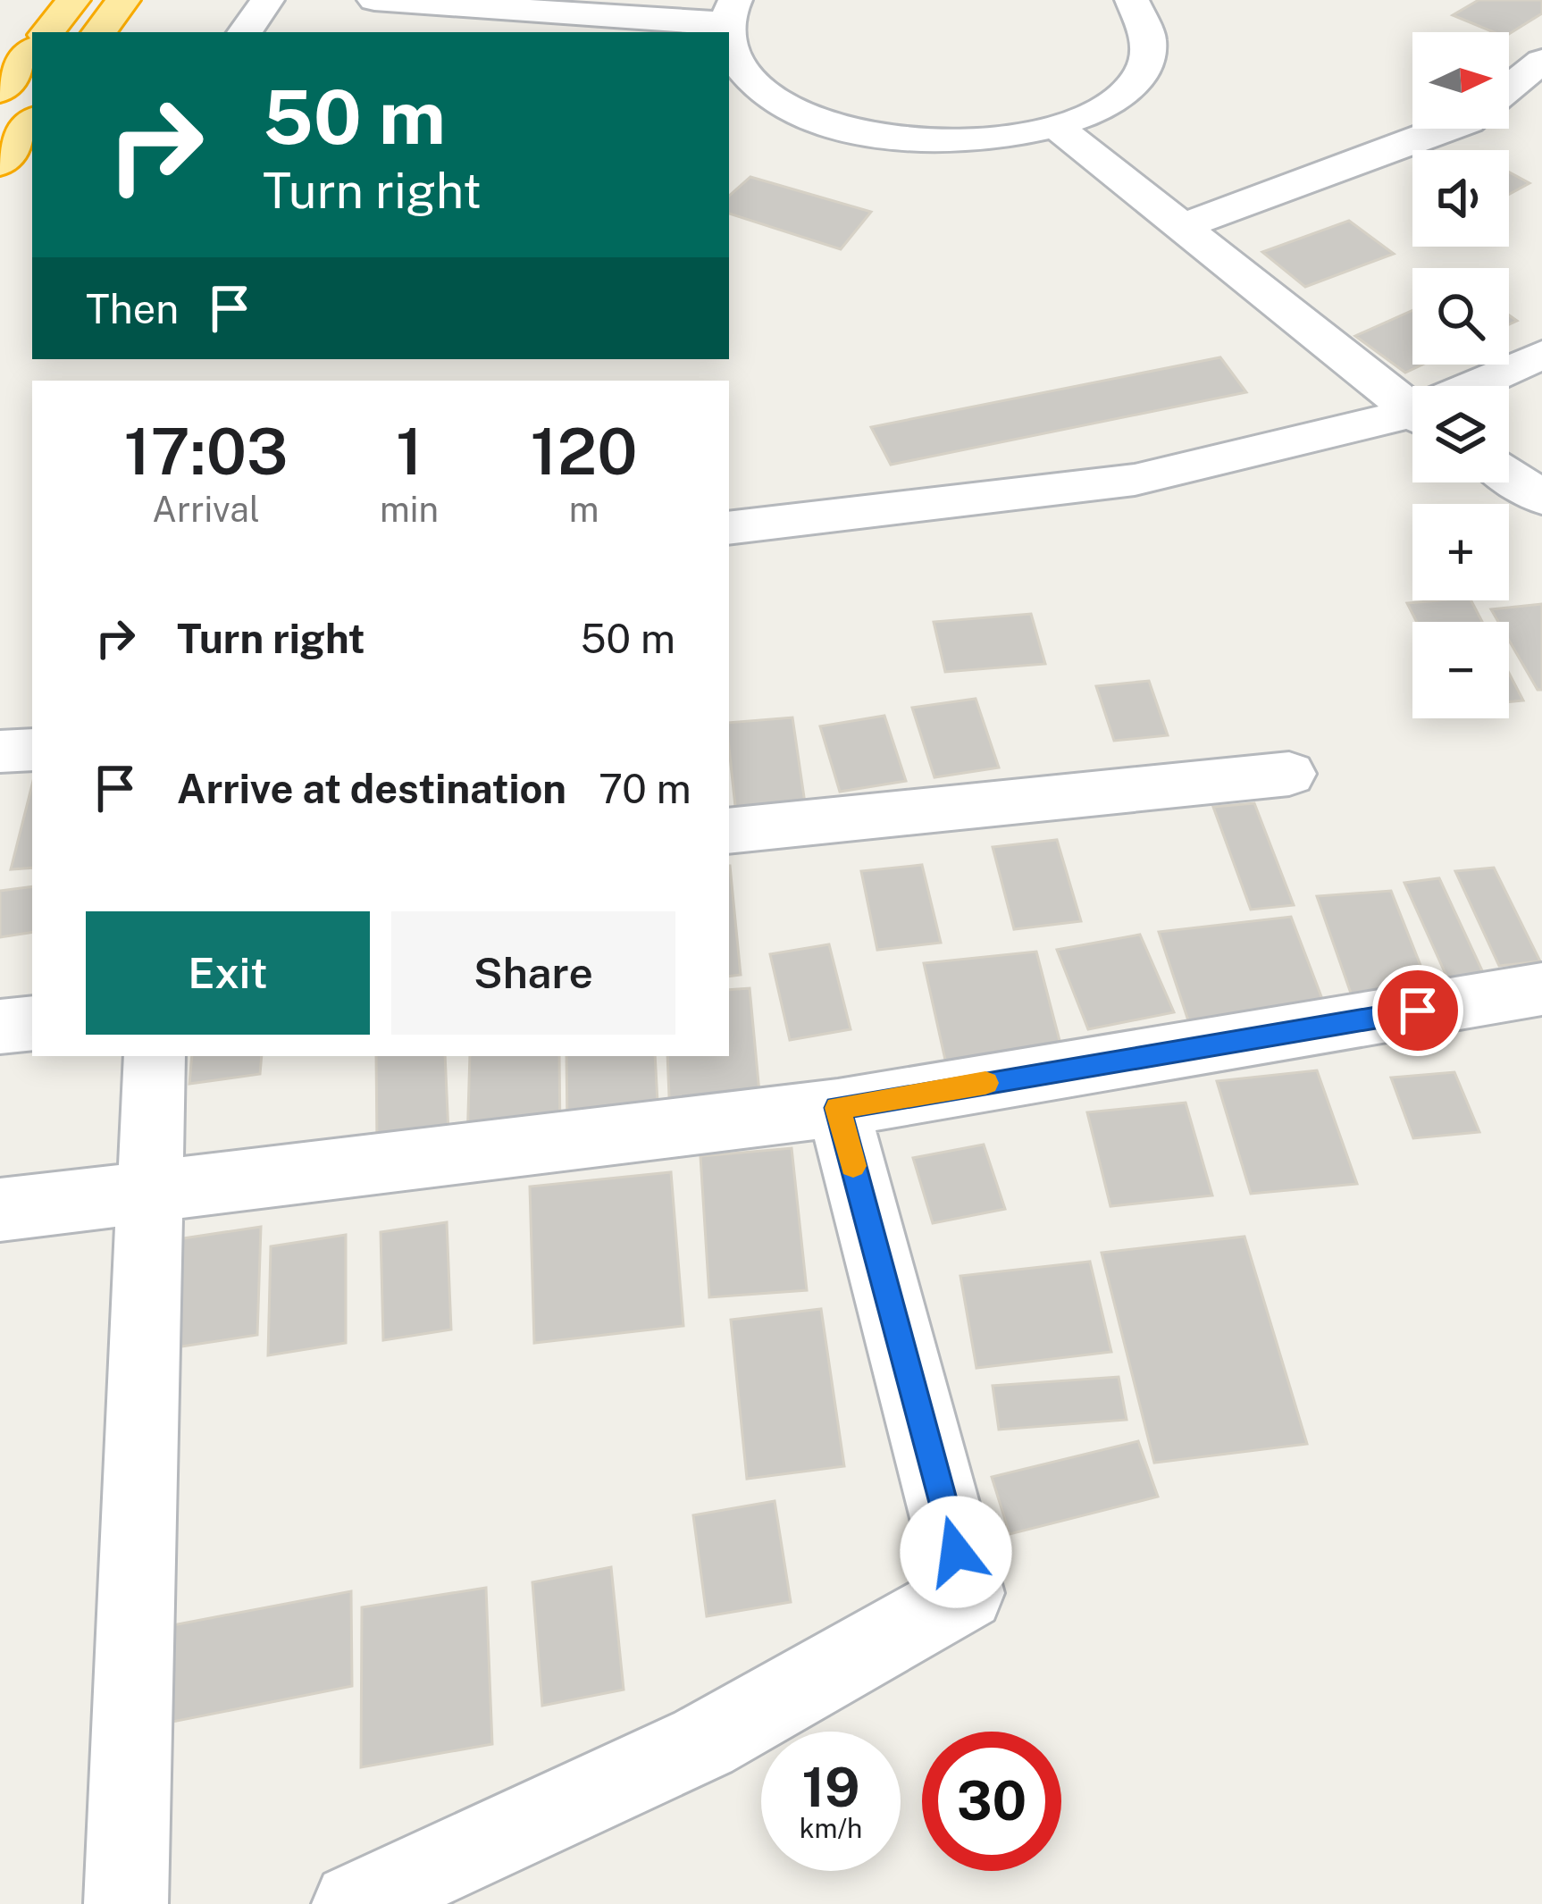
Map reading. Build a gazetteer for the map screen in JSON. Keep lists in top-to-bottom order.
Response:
{
  "north": "right",
  "page": {
    "map_buttons": ["+", "−"],
    "turn": ["50 m", "Turn right"],
    "then": "Then",
    "eta": [
      "17:03",
      "Arrival",
      "1",
      "min",
      "120",
      "m"
    ],
    "list": [
      {
        "name": "Turn right",
        "value": "50 m"
      },
      {
        "name": "Arrive at destination",
        "value": "70 m"
      }
    ],
    "buttons": ["Exit", "Share"],
    "speed": "19 km/h",
    "limit": "30"
  }
}
